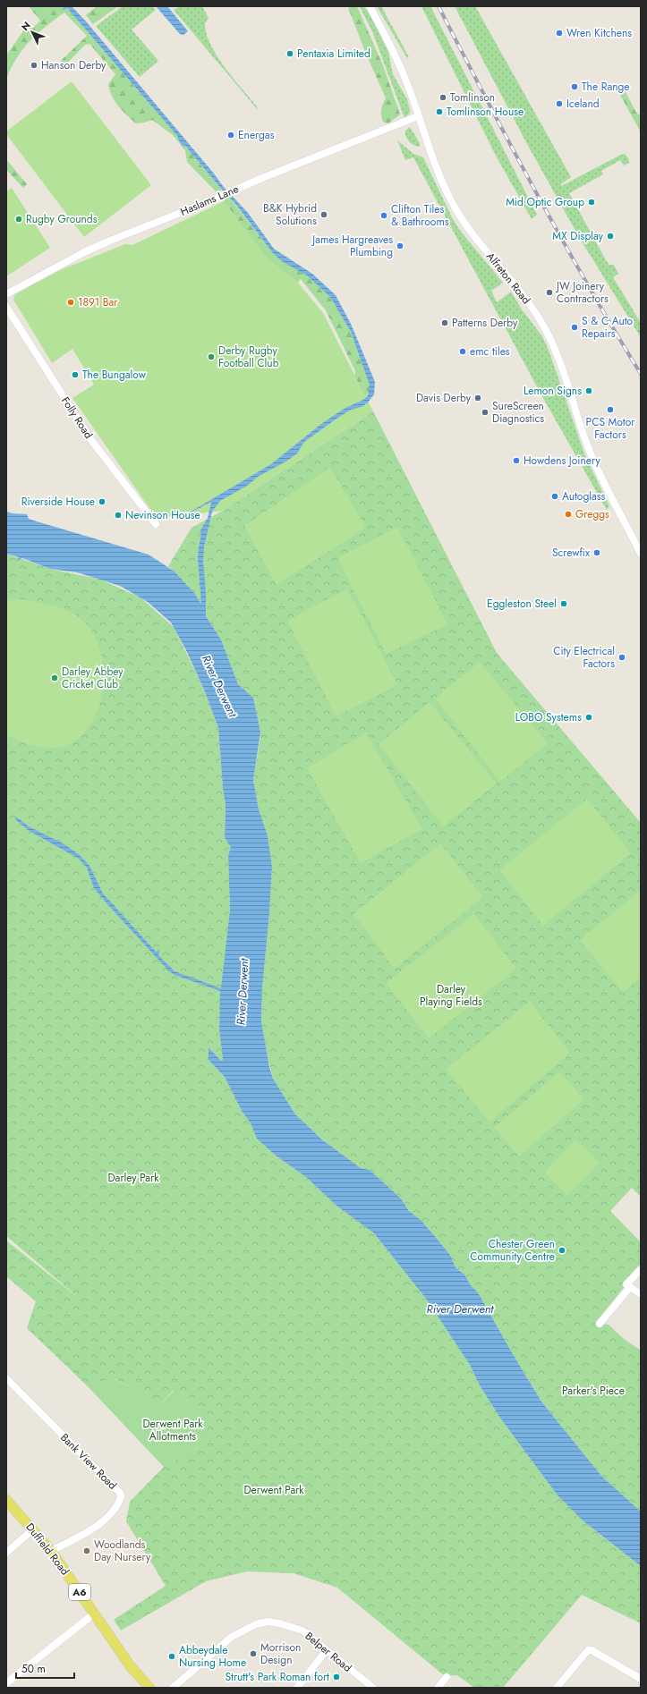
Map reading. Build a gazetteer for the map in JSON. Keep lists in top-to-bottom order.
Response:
{
  "streets": {
    "main road": ["Duffield Road", "A6"],
    "street": [
      "Haslams Lane",
      "Alfreton Road",
      "Folly Road",
      "Bank View Road",
      "Belper Road"
    ]
  },
  "crossings": [
    ["Haslams Lane", "Alfreton Road"],
    ["Bank View Road", "Duffield Road"]
  ],
  "water": ["River Derwent"],
  "parks": [
    "Darley Playing Fields",
    "Darley Park",
    "Parker's Piece",
    "Derwent Park Allotments",
    "Derwent Park"
  ],
  "places": [
    "Wren Kitchens",
    "Pentaxia Limited",
    "Hanson Derby",
    "The Range",
    "Tomlinson",
    "Iceland",
    "Tomlinson House",
    "Energas",
    "Mid Optic Group",
    "B&K Hybrid Solutions",
    "Clifton Tiles & Bathrooms",
    "Rugby Grounds",
    "MX Display",
    "James Hargreaves Plumbing",
    "JW Joinery Contractors",
    "1891 Bar",
    "Patterns Derby",
    "S & C Auto Repairs",
    "emc tiles",
    "Derby Rugby Football Club",
    "The Bungalow",
    "Lemon Signs",
    "Davis Derby",
    "PCS Motor Factors",
    "SureScreen Diagnostics",
    "Howdens Joinery",
    "Autoglass",
    "Riverside House",
    "Greggs",
    "Nevinson House",
    "Screwfix",
    "Eggleston Steel",
    "City Electrical Factors",
    "Darley Abbey Cricket Club",
    "LOBO Systems",
    "Chester Green Community Centre",
    "Woodlands Day Nursery",
    "Morrison Design",
    "Abbeydale Nursing Home",
    "Strutt's Park Roman fort"
  ],
  "scale_bar": "50 m",
  "north": "top left"
}
